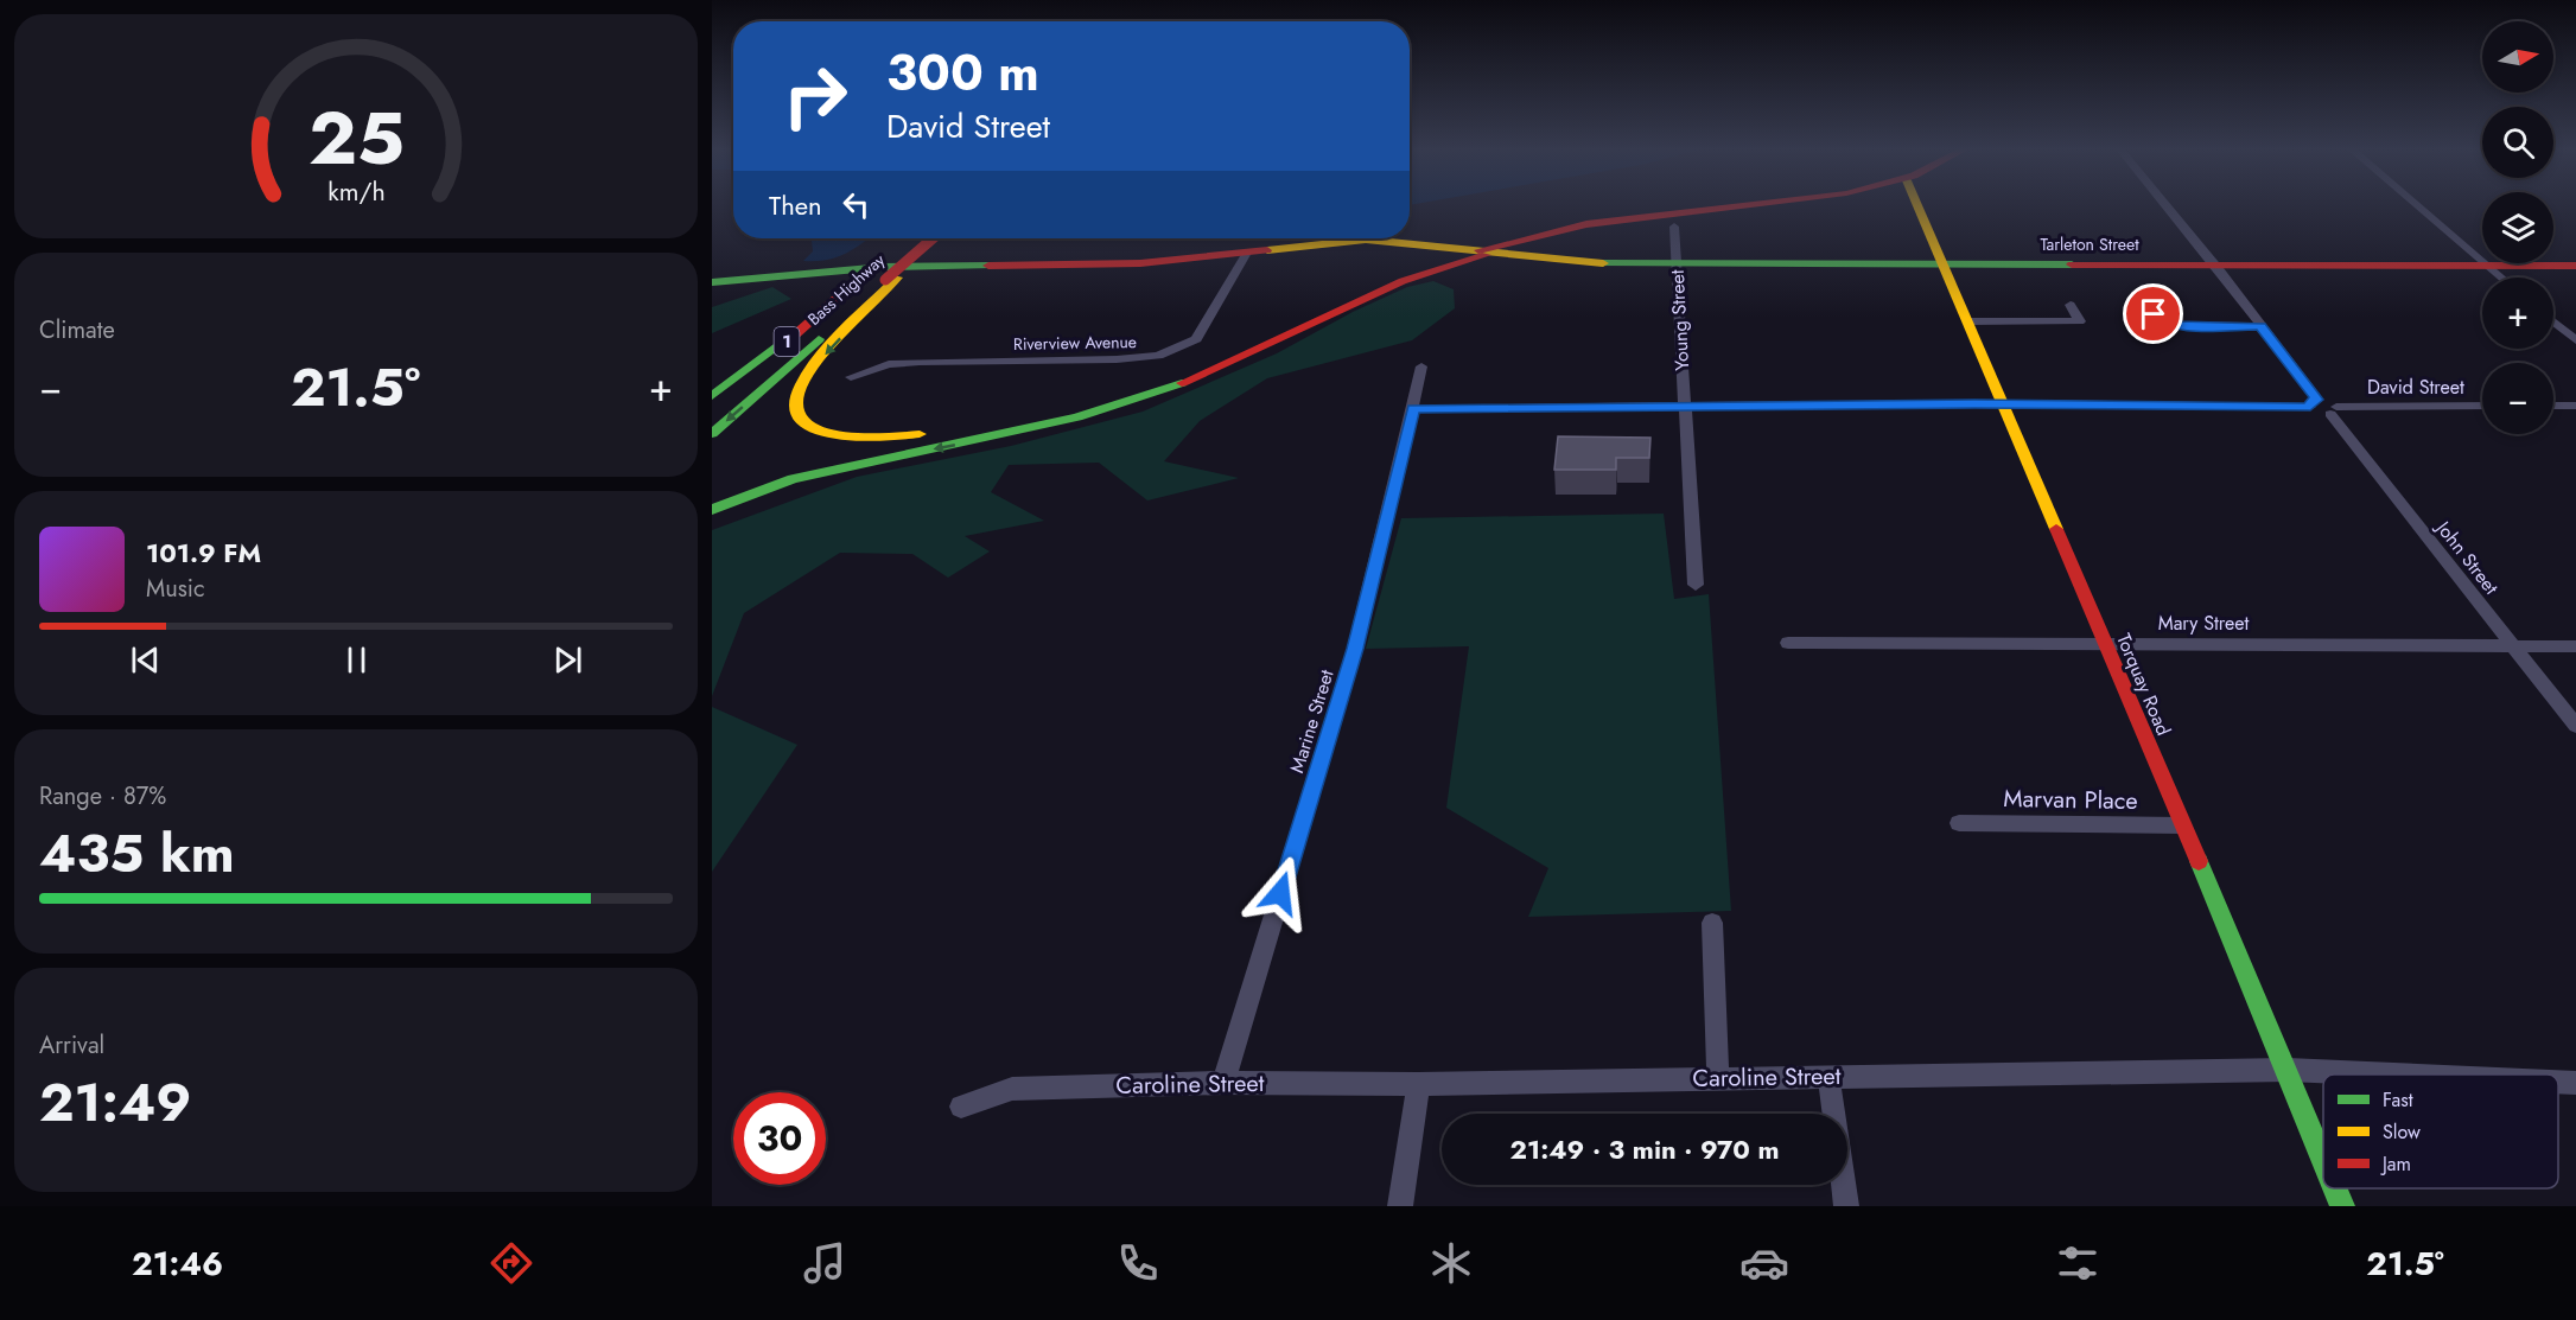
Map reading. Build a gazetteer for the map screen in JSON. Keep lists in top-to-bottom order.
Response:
{
  "streets": {
    "main road": [
      "Tarleton Street",
      "Bass Highway",
      "1",
      "Torquay Road"
    ],
    "street": [
      "Young Street",
      "Riverview Avenue",
      "David Street",
      "John Street",
      "Mary Street",
      "Marine Street",
      "Marvan Place",
      "Caroline Street"
    ]
  },
  "crossings": [
    ["Tarleton Street", "Bass Highway"],
    ["Tarleton Street", "Young Street"],
    ["Tarleton Street", "Riverview Avenue"],
    ["Tarleton Street", "Torquay Road"],
    ["David Street", "John Street"],
    ["John Street", "Mary Street"],
    ["Mary Street", "Torquay Road"],
    ["Torquay Road", "Marvan Place"],
    ["Torquay Road", "Caroline Street"],
    ["Marine Street", "Caroline Street"]
  ],
  "legend": ["Fast", "Slow", "Jam"],
  "north": "right",
  "page": {
    "map_buttons": ["+", "−"],
    "turn": ["300 m", "David Street"],
    "then": "Then",
    "tile": [
      "Climate",
      ["Range · 87%", "435 km"],
      ["Arrival", "21:49"]
    ],
    "heat": ["−", "21.5°", "+"],
    "song": ["101.9 FM", "Music"],
    "limit": "30",
    "trip": "21:49 · 3 min · 970 m",
    "tabs": ["21:46", "21.5°"],
    "gauge": ["25", "km/h"]
  }
}
